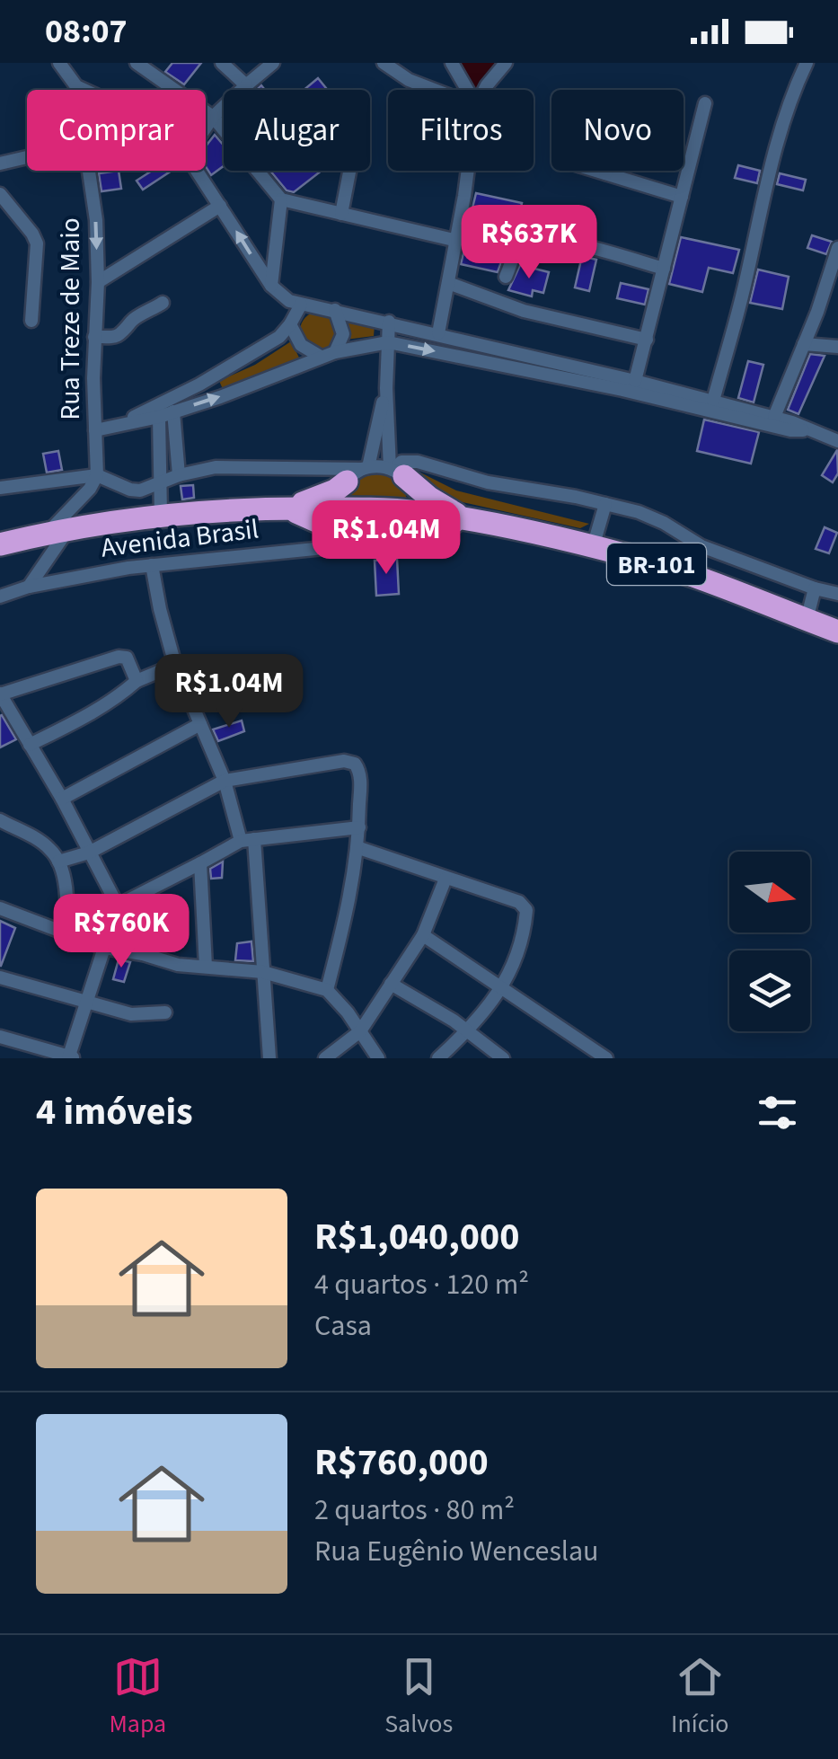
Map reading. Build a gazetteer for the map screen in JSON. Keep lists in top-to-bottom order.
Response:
{
  "streets": {
    "highway": ["BR-101"],
    "street": ["Rua Treze de Maio", "Avenida Brasil"]
  },
  "north": "right",
  "page": {
    "status": "08:07",
    "chip": [
      "Comprar",
      "Alugar",
      "Filtros",
      "Novo"
    ],
    "price": [
      "R$637K",
      "R$1.04M",
      "R$1.04M",
      "R$760K"
    ],
    "heading": "4 imóveis",
    "list": [
      {
        "name": "R$1,040,000",
        "note": "4 quartos · 120 m² · Casa"
      },
      {
        "name": "R$760,000",
        "note": "2 quartos · 80 m² · Rua Eugênio Wenceslau"
      }
    ],
    "tabs": ["Mapa", "Salvos", "Início"]
  }
}
